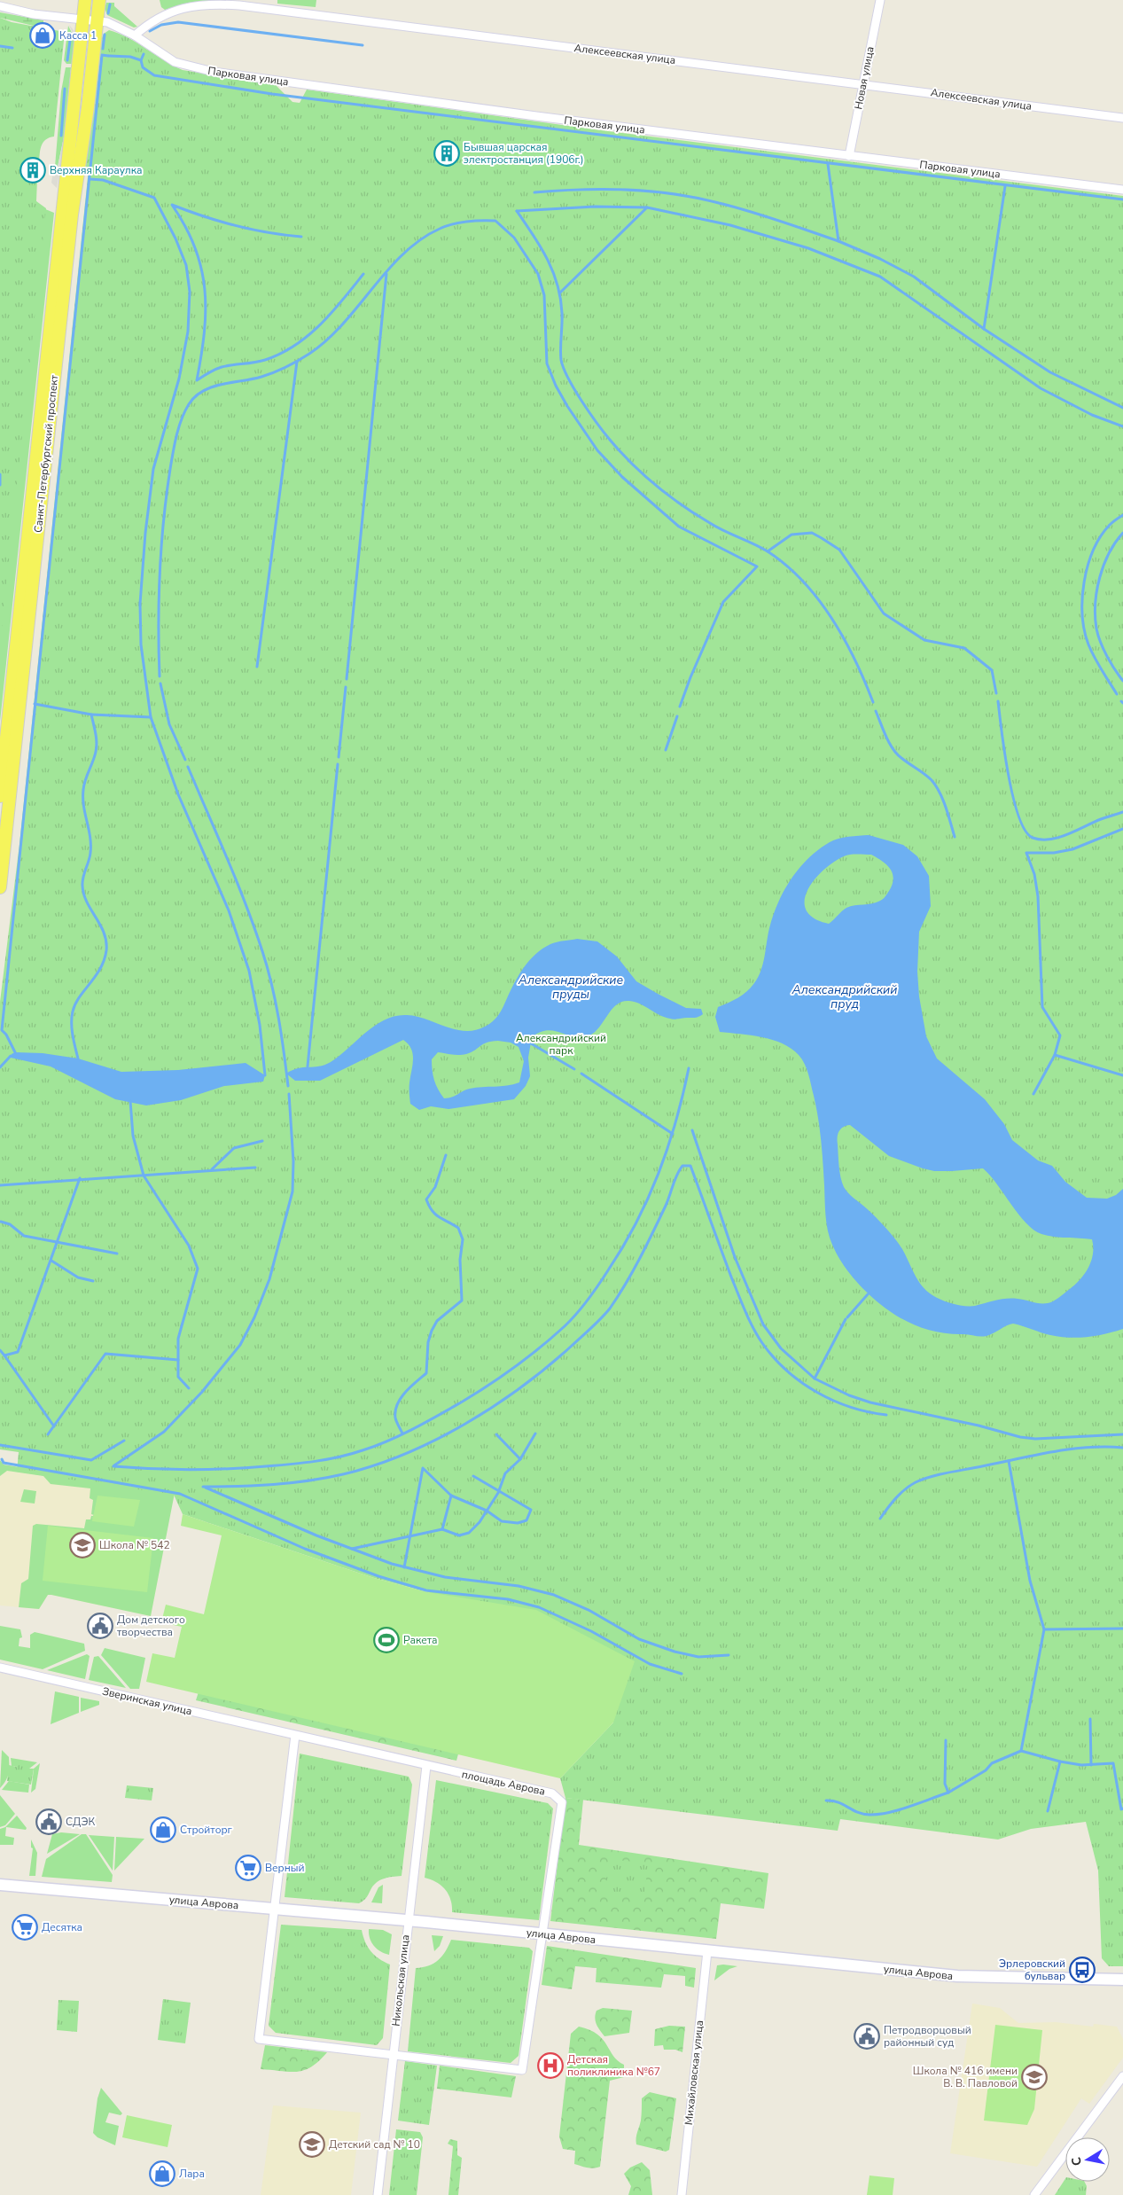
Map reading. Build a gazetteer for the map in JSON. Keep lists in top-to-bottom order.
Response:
{
  "streets": {
    "main road": ["Санкт-Петербургский проспект"],
    "street": [
      "Алексеевская улица",
      "Парковая улица",
      "Новая улица",
      "Зверинская улица",
      "площадь Аврова",
      "улица Аврова",
      "Никольская улица",
      "Михайловская улица"
    ]
  },
  "crossings": [
    ["Алексеевская улица", "Парковая улица"],
    ["Алексеевская улица", "Новая улица"],
    ["Парковая улица", "Новая улица"],
    ["Парковая улица", "Санкт-Петербургский проспект"],
    ["Зверинская улица", "площадь Аврова"],
    ["площадь Аврова", "улица Аврова"],
    ["площадь Аврова", "Никольская улица"],
    ["улица Аврова", "Никольская улица"],
    ["улица Аврова", "Михайловская улица"]
  ],
  "water": ["Александрийские пруды", "Александрийский пруд"],
  "parks": ["Александрийский парк"],
  "places": {
    "shop": ["Касса 1", "Стройторг", "Лара"],
    "building": ["Бывшая царская электростанция (1906г.)", "Верхняя Караулка"],
    "school or university": ["Школа № 542", "Школа № 416 имени В. В. Павловой", "Детский сад № 10"],
    "public building": ["Дом детского творчества", "СДЭК", "Петродворцовый районный суд"],
    "sports": ["Ракета"],
    "supermarket": ["Верный", "Десятка"],
    "bus stop": ["Эрлеровский бульвар"],
    "hospital": ["Детская поликлиника №67"]
  },
  "north": "left"
}
